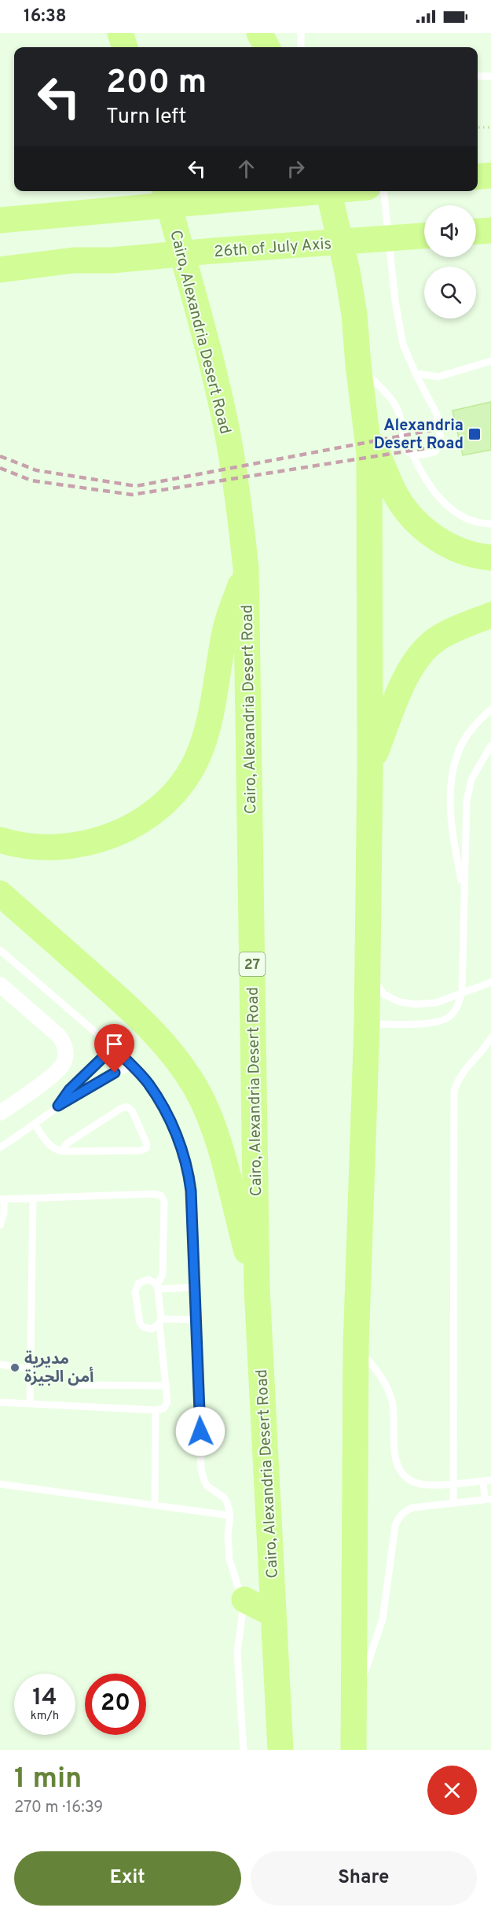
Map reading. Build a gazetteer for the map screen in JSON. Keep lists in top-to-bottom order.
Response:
{
  "streets": {
    "highway": ["26th of July Axis", "Cairo, Alexandria Desert Road", "27"]
  },
  "places": {
    "transit": ["Alexandria Desert Road"],
    "other": ["مديرية أمن الجيزة"]
  },
  "page": {
    "status": "16:38",
    "turn": ["200 m", "Turn left"],
    "speed": "14 km/h",
    "limit": "20",
    "heading": ["1 min", "270 m · 16:39"],
    "buttons": ["Exit", "Share"]
  }
}
